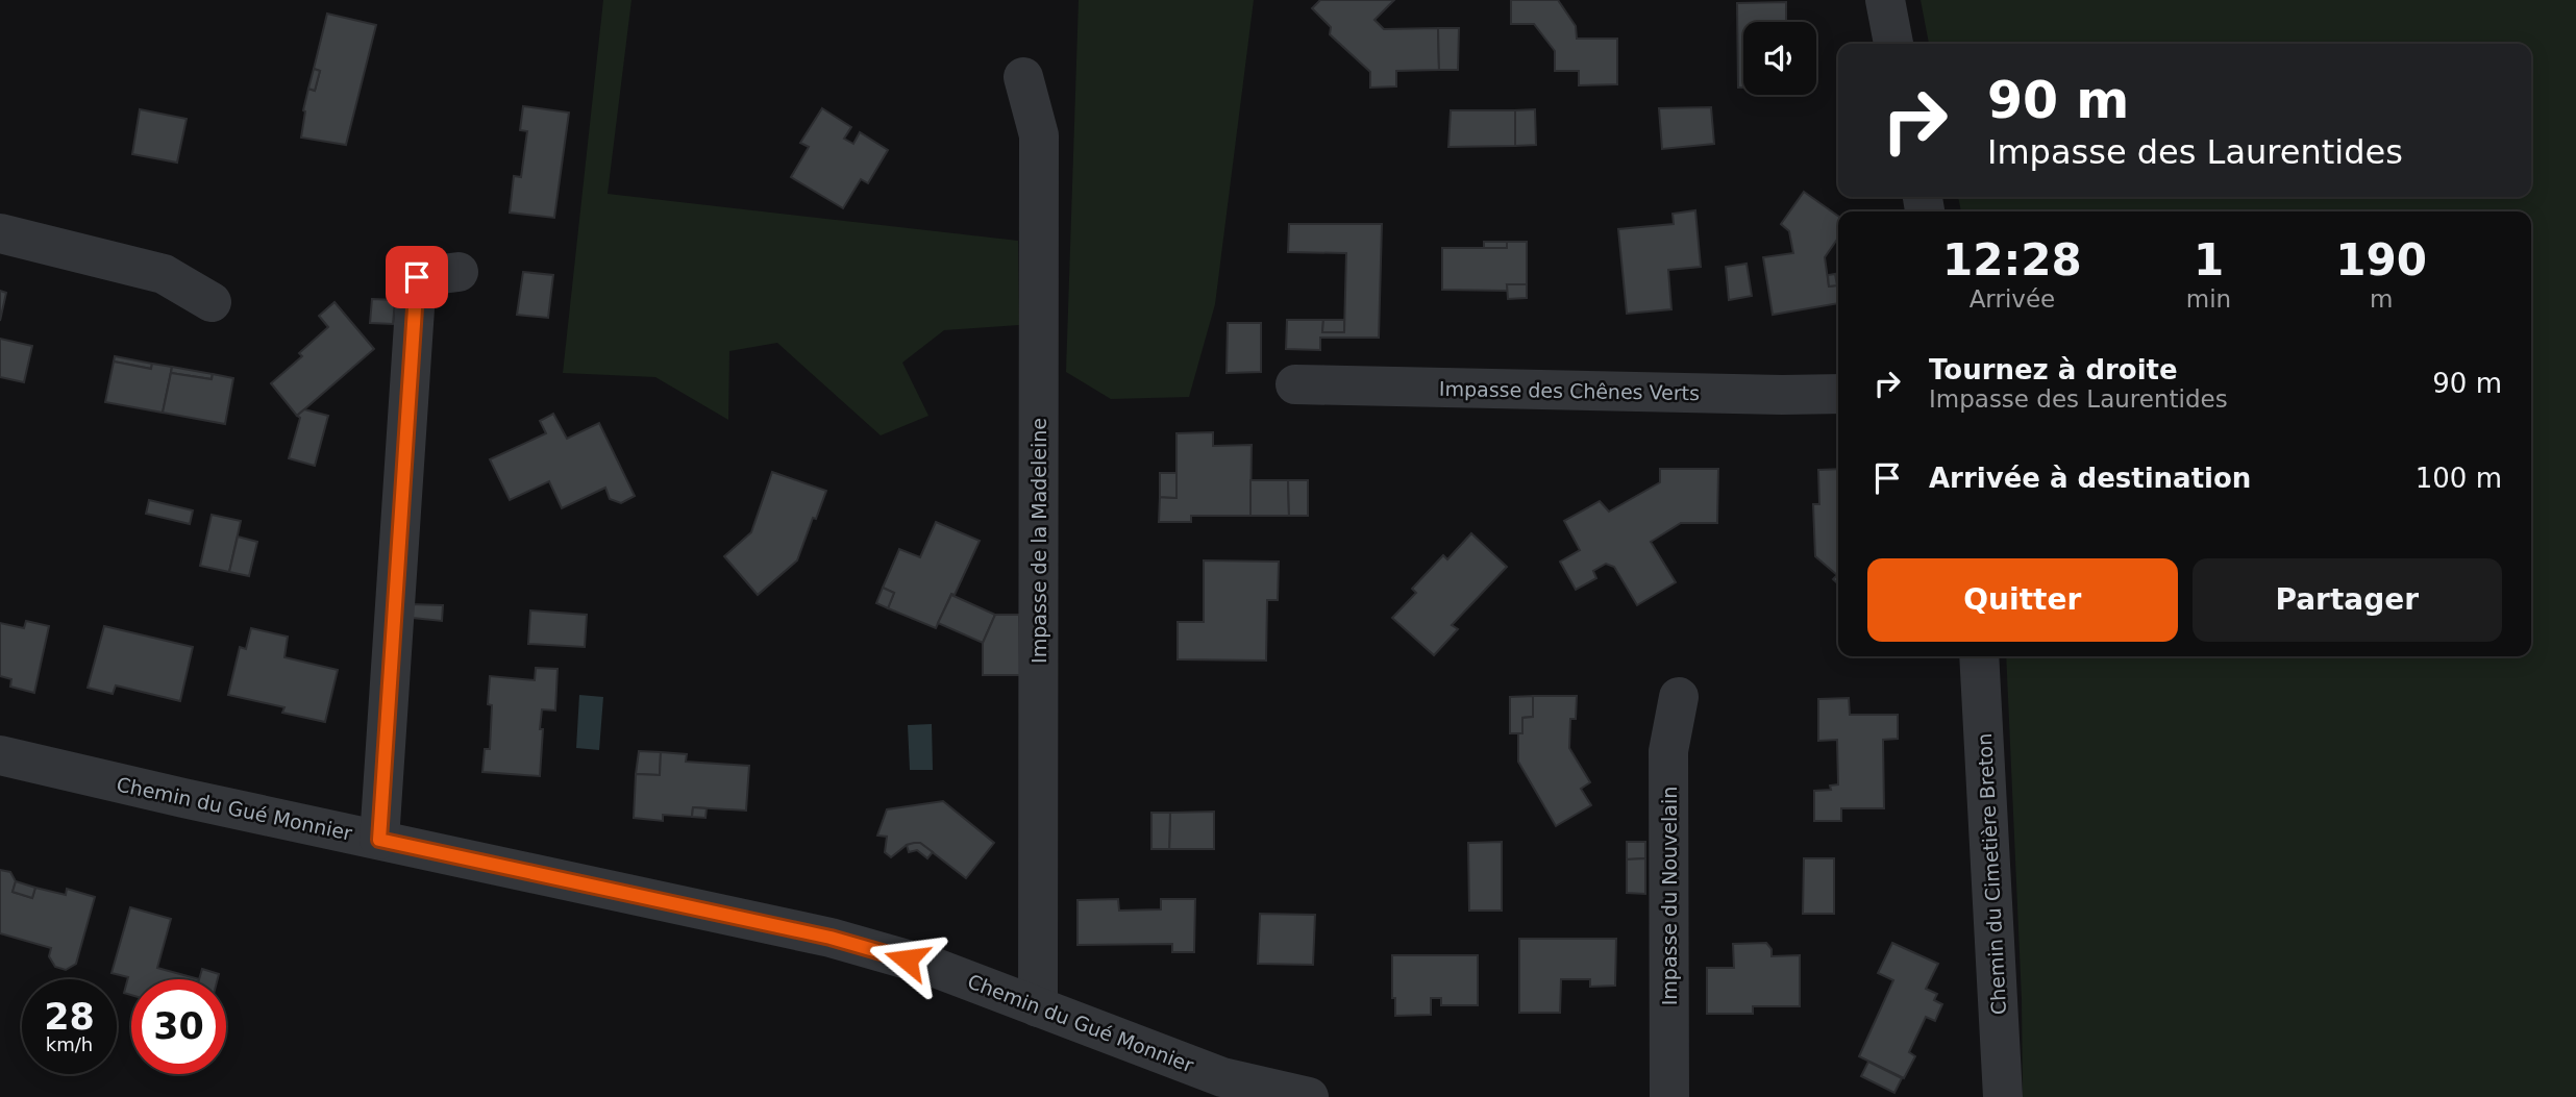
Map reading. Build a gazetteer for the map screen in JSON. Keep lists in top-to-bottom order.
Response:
{
  "streets": {
    "street": [
      "Impasse des Chênes Verts",
      "Impasse de la Madeleine",
      "Chemin du Gué Monnier",
      "Chemin du Cimetière Breton",
      "Impasse du Nouvelain"
    ]
  },
  "crossings": [
    ["Impasse de la Madeleine", "Chemin du Gué Monnier"]
  ],
  "page": {
    "turn": ["90 m", "Impasse des Laurentides"],
    "eta": [
      "12:28",
      "Arrivée",
      "1",
      "min",
      "190",
      "m"
    ],
    "list": [
      {
        "name": "Tournez à droite",
        "note": "Impasse des Laurentides",
        "value": "90 m"
      },
      {
        "name": "Arrivée à destination",
        "value": "100 m"
      }
    ],
    "buttons": ["Quitter", "Partager"],
    "speed": "28 km/h",
    "limit": "30"
  }
}
